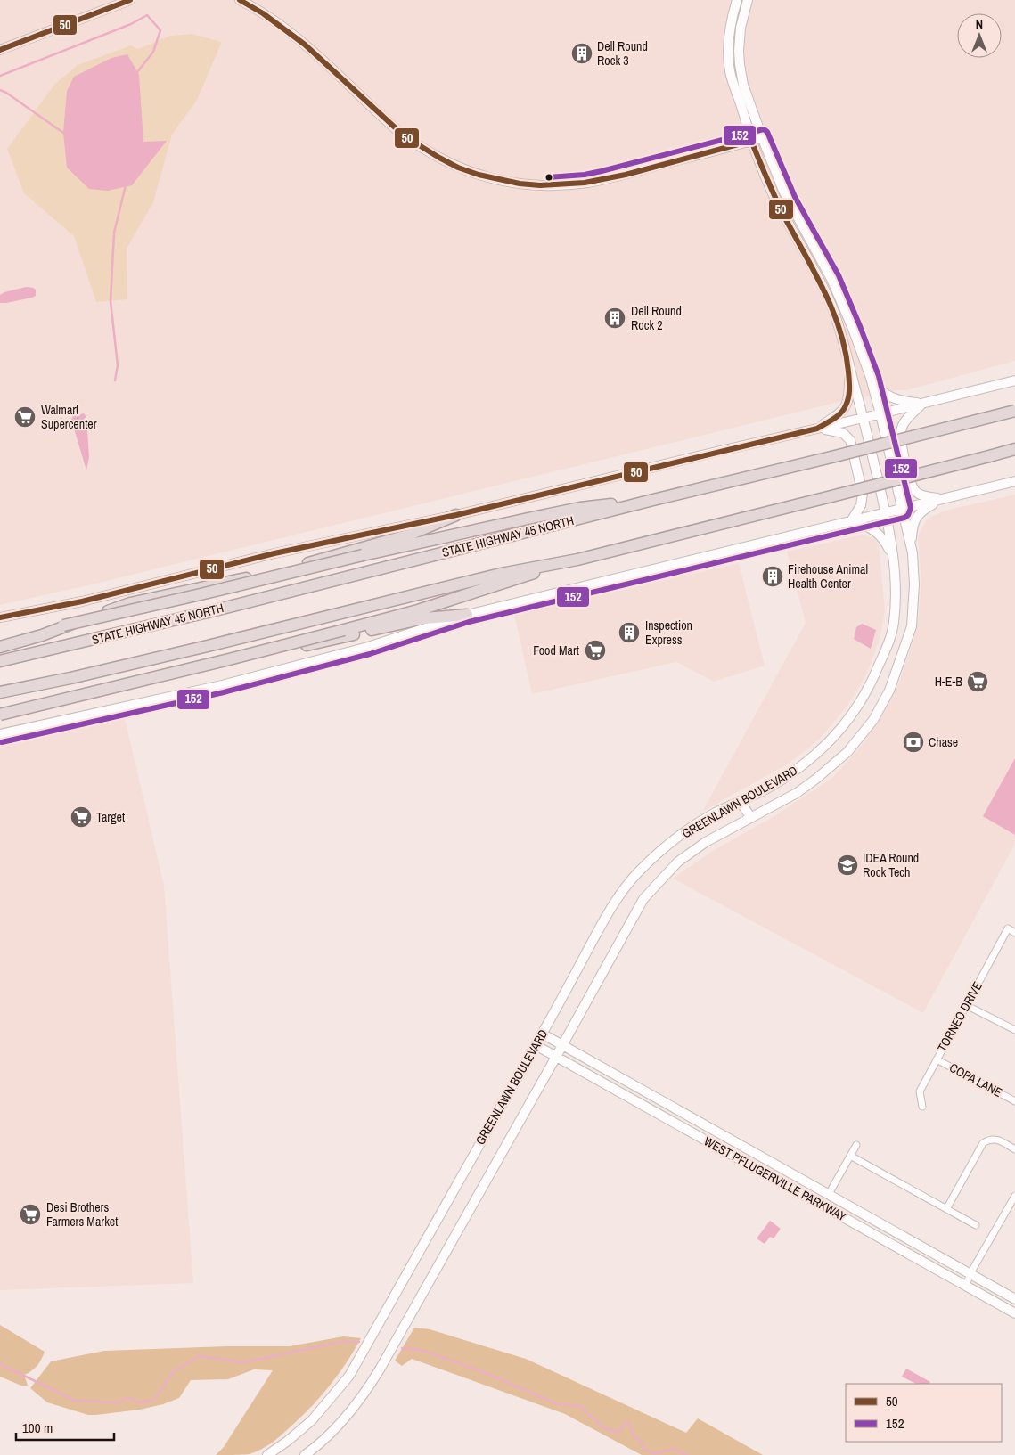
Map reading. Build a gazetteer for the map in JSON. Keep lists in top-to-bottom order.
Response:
{
  "streets": {
    "highway": ["STATE HIGHWAY 45 NORTH"],
    "main road": ["GREENLAWN BOULEVARD", "WEST PFLUGERVILLE PARKWAY"],
    "street": ["TORNEO DRIVE", "COPA LANE"]
  },
  "crossings": [
    ["GREENLAWN BOULEVARD", "WEST PFLUGERVILLE PARKWAY"],
    ["TORNEO DRIVE", "COPA LANE"]
  ],
  "places": {
    "building": [
      "Dell Round Rock 3",
      "Dell Round Rock 2",
      "Firehouse Animal Health Center",
      "Inspection Express"
    ],
    "supermarket": [
      "Walmart Supercenter",
      "Food Mart",
      "H-E-B",
      "Target",
      "Desi Brothers Farmers Market"
    ],
    "bank": ["Chase"],
    "school or university": ["IDEA Round Rock Tech"]
  },
  "lines": ["transit line 50", "transit line 152"],
  "legend": ["50", "152"],
  "scale_bar": "100 m",
  "north": "top"
}
